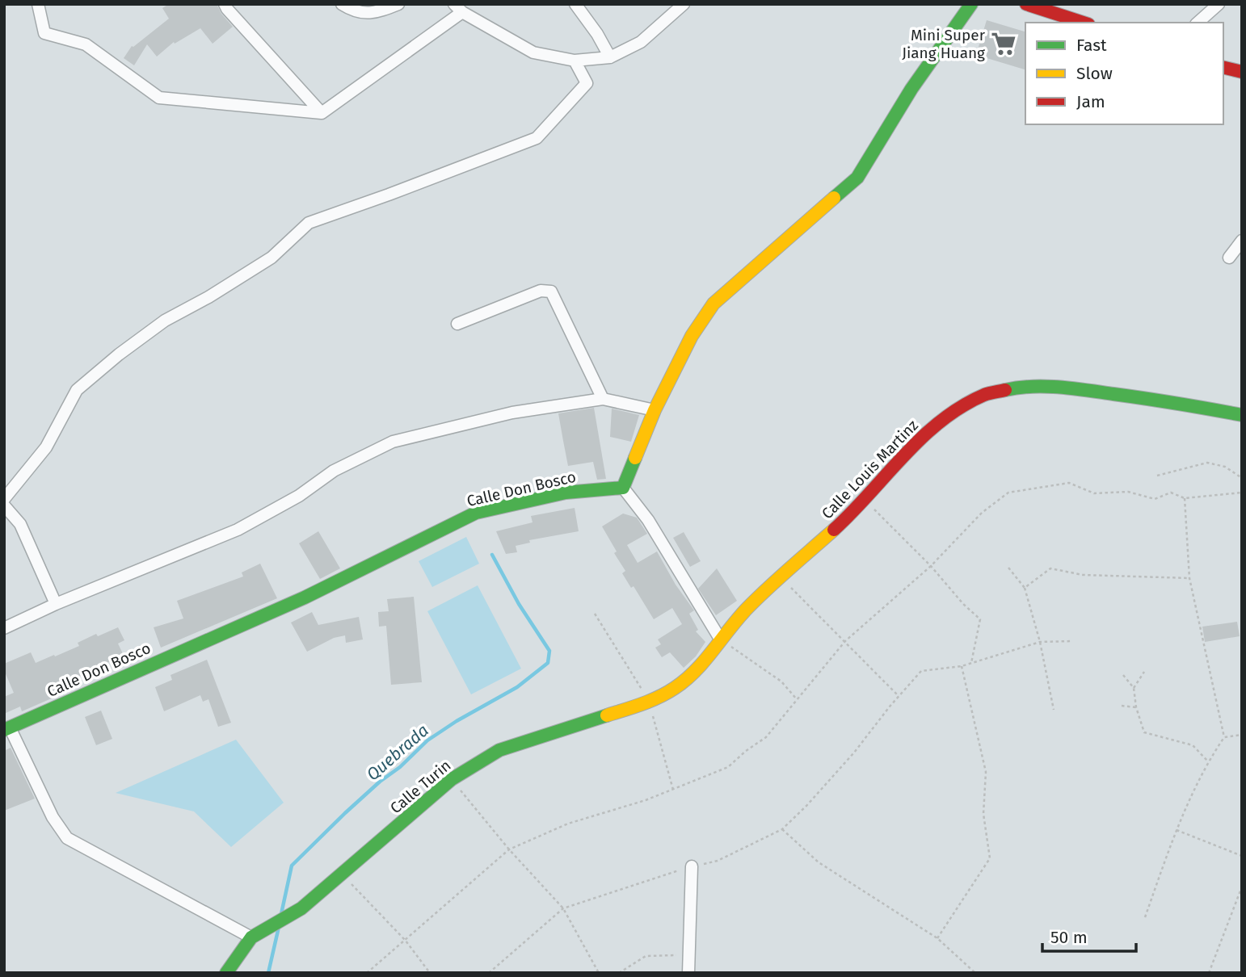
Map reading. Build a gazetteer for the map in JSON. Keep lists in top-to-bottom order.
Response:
{
  "streets": {
    "street": ["Calle Louis Martinz", "Calle Don Bosco", "Calle Turin"]
  },
  "crossings": [
    ["Calle Louis Martinz", "Calle Turin"]
  ],
  "water": ["Quebrada"],
  "places": {
    "supermarket": ["Mini Super Jiang Huang"]
  },
  "legend": ["Fast", "Slow", "Jam"],
  "scale_bar": "50 m"
}
